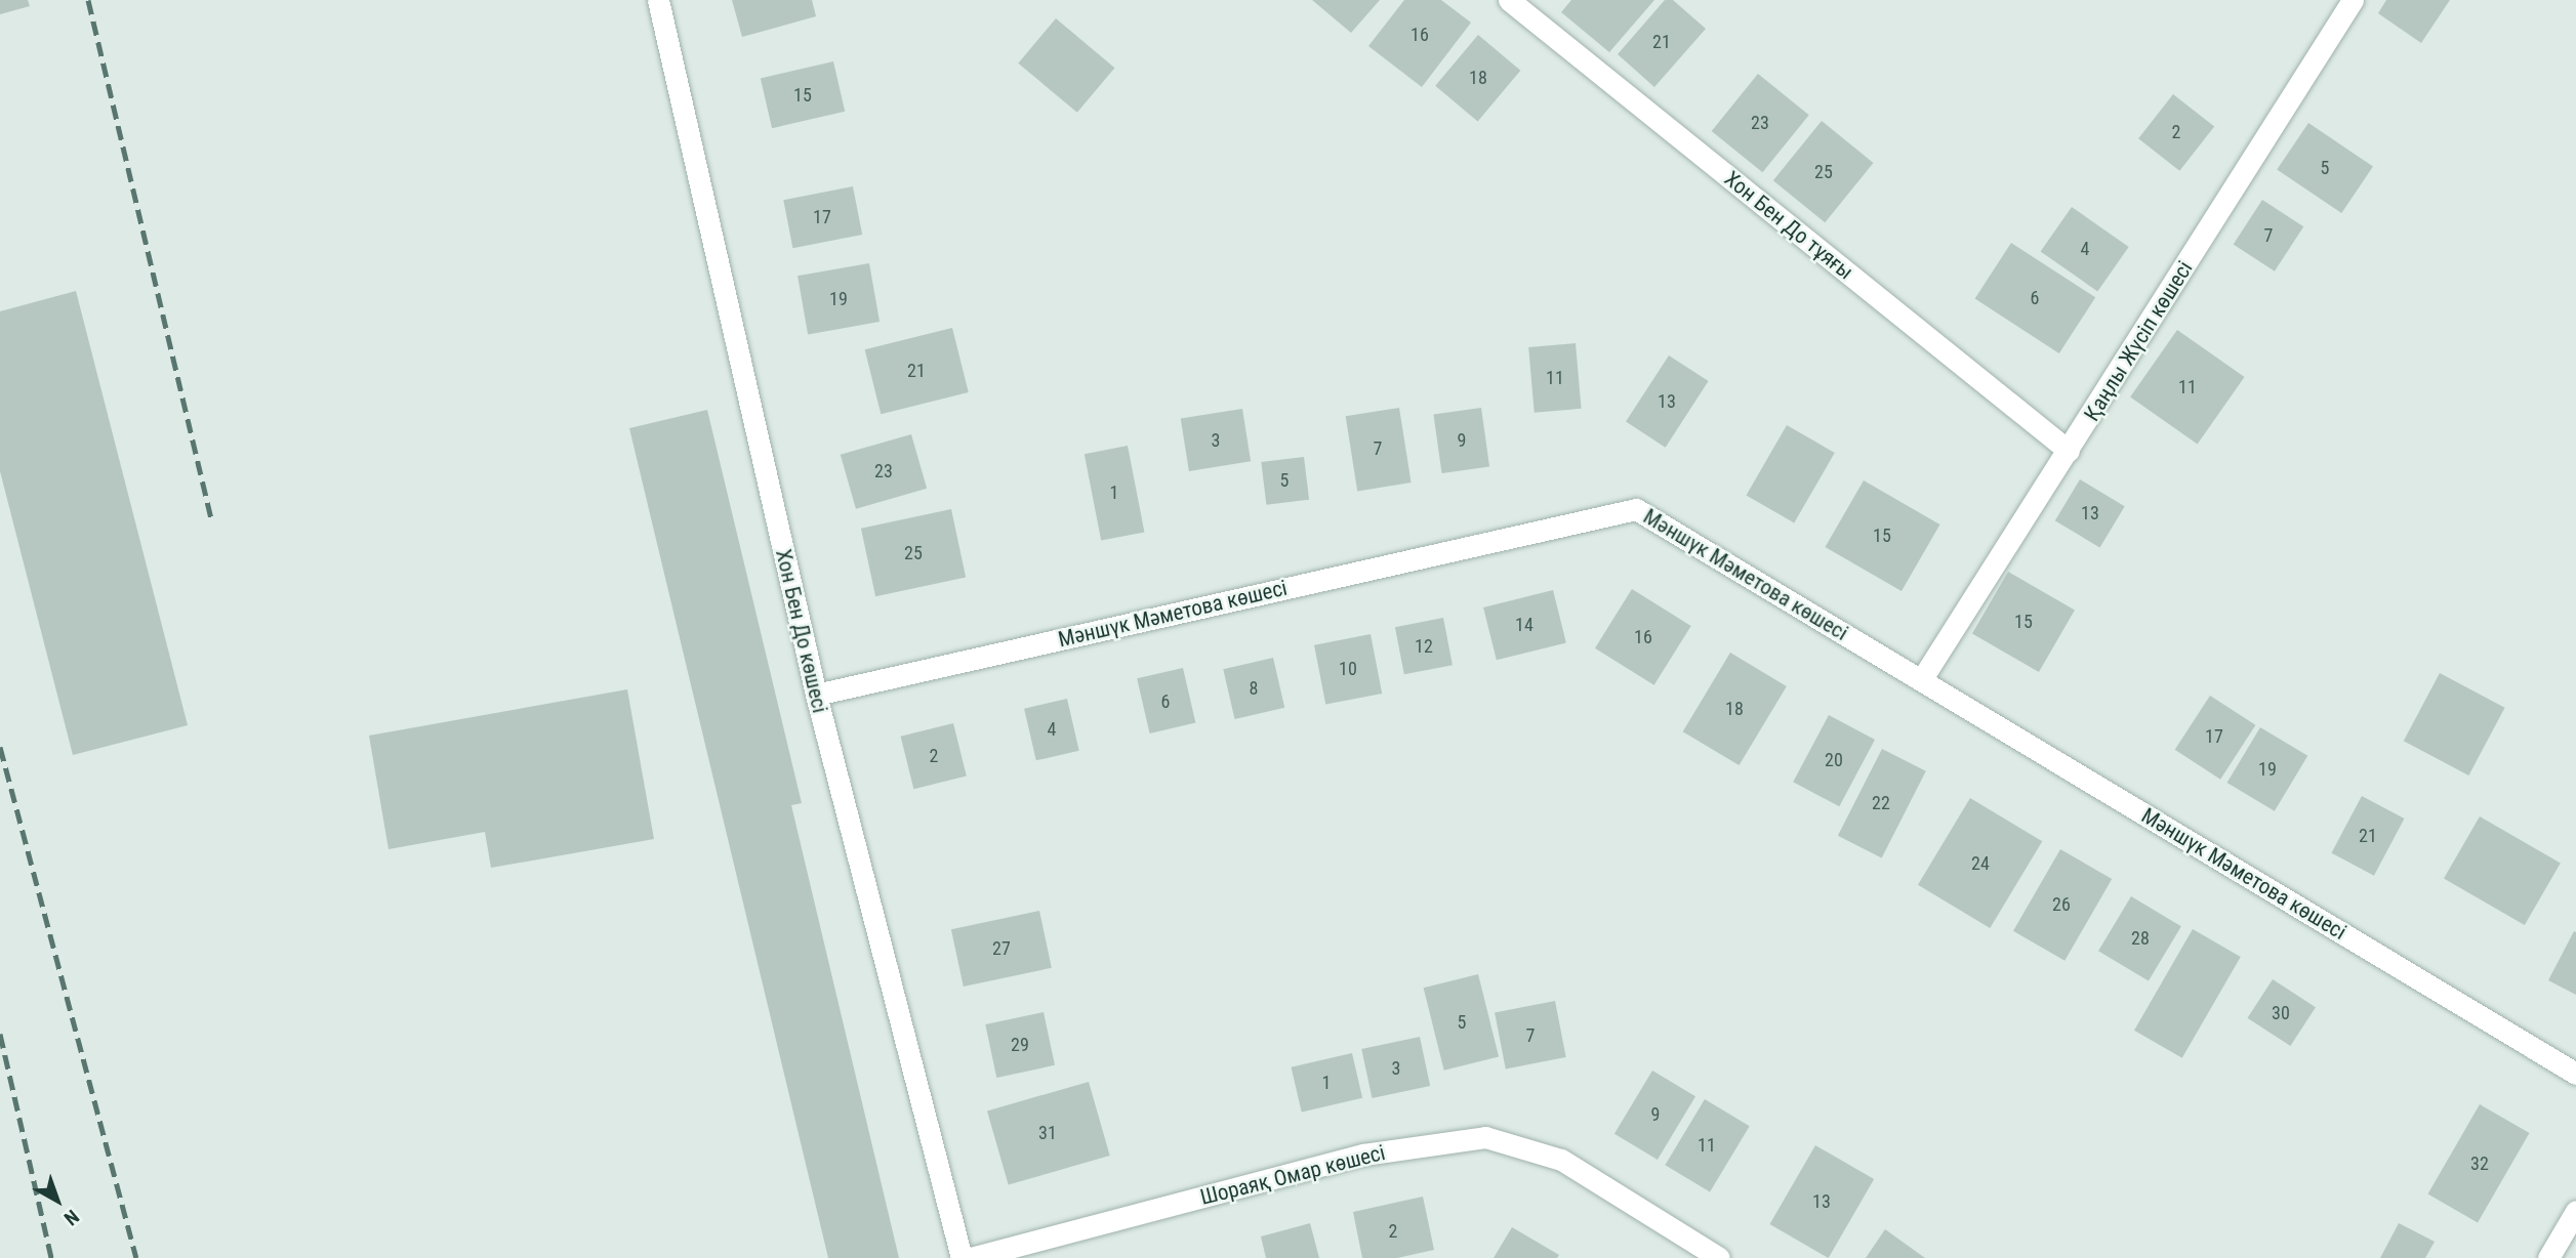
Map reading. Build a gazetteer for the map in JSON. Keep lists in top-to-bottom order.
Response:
{
  "streets": {
    "street": [
      "Хон Бен До тұяғы",
      "Қаңлы Жүсіп көшесі",
      "Мәншүк Мәметова көшесі",
      "Хон Бен До көшесі",
      "Шораяқ Омар көшесі"
    ]
  },
  "crossings": [
    ["Хон Бен До тұяғы", "Қаңлы Жүсіп көшесі"],
    ["Қаңлы Жүсіп көшесі", "Мәншүк Мәметова көшесі"],
    ["Мәншүк Мәметова көшесі", "Хон Бен До көшесі"]
  ],
  "house_numbers": [
    "16",
    "21",
    "18",
    "15",
    "23",
    "2",
    "5",
    "25",
    "17",
    "7",
    "4",
    "6",
    "19",
    "21",
    "11",
    "11",
    "13",
    "3",
    "9",
    "7",
    "23",
    "5",
    "1",
    "13",
    "15",
    "25",
    "15",
    "14",
    "16",
    "12",
    "10",
    "8",
    "6",
    "18",
    "4",
    "17",
    "2",
    "20",
    "19",
    "22",
    "21",
    "24",
    "26",
    "28",
    "27",
    "30",
    "5",
    "7",
    "29",
    "3",
    "1",
    "9",
    "31",
    "11",
    "32",
    "13",
    "2"
  ],
  "north": "bottom right"
}
